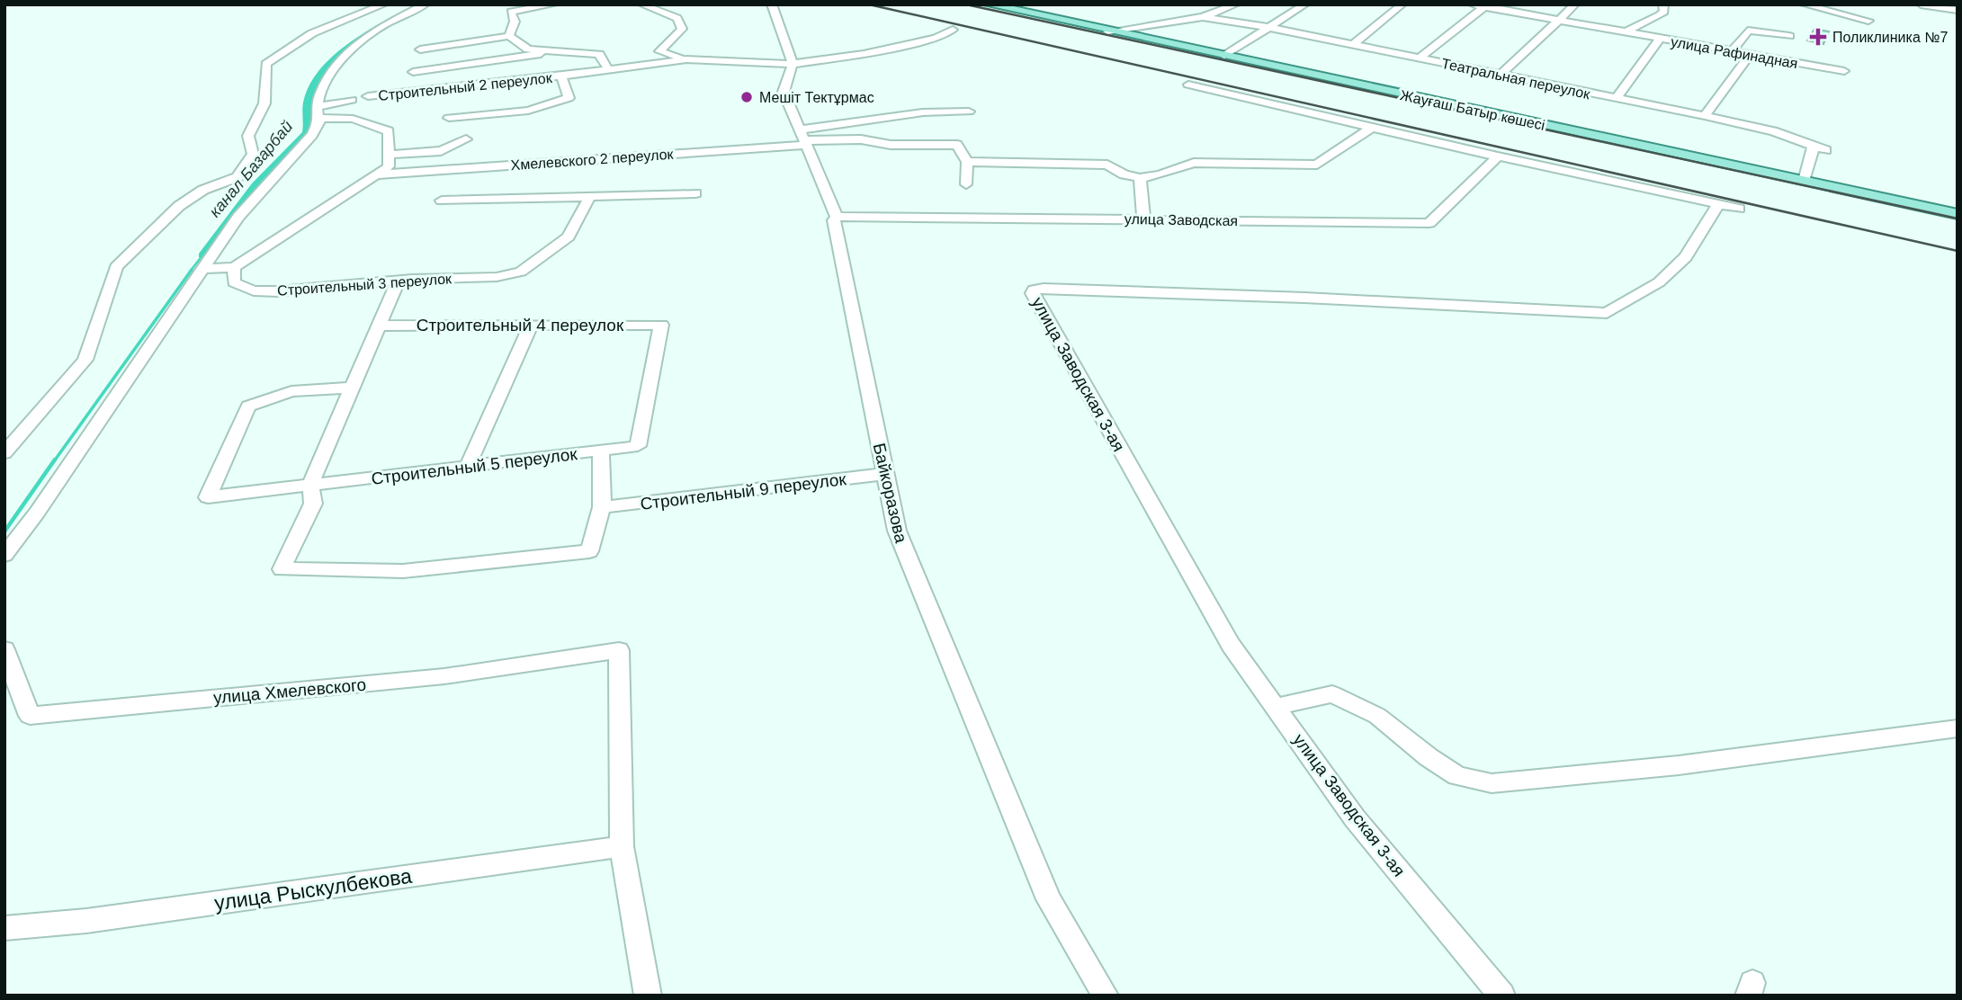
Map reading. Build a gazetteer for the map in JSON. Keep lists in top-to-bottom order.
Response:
{
  "streets": {
    "main road": ["Жауғаш Батыр көшесі"],
    "street": [
      "улица Рафинадная",
      "Театральная переулок",
      "Строительный 2 переулок",
      "Хмелевского 2 переулок",
      "улица Заводская",
      "Строительный 3 переулок",
      "Строительный 4 переулок",
      "улица Заводская 3-ая",
      "Строительный 5 переулок",
      "Строительный 9 переулок",
      "Байкоразова",
      "улица Хмелевского",
      "улица Рыскулбекова"
    ]
  },
  "crossings": [
    ["Строительный 2 переулок", "Байкоразова"],
    ["Хмелевского 2 переулок", "Байкоразова"],
    ["улица Заводская", "Байкоразова"],
    ["Строительный 4 переулок", "Строительный 5 переулок"],
    ["Строительный 9 переулок", "Байкоразова"],
    ["улица Хмелевского", "улица Рыскулбекова"]
  ],
  "water": ["канал Базарбай"],
  "places": {
    "health": ["Поликлиника №7"],
    "other": ["Мешіт Тектұрмас"]
  }
}
